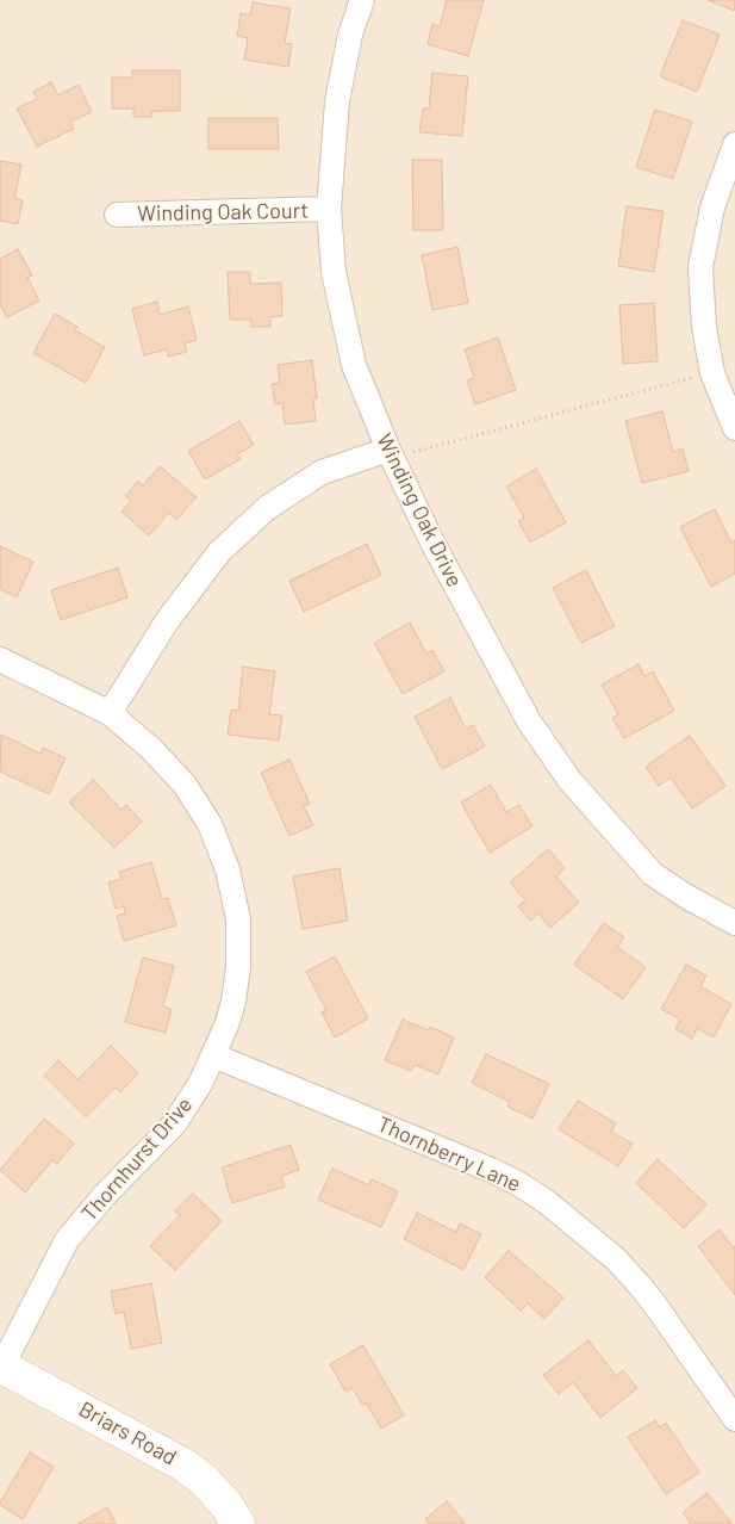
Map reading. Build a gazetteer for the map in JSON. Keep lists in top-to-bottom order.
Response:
{
  "streets": {
    "street": [
      "Winding Oak Court",
      "Winding Oak Drive",
      "Thornberry Lane",
      "Thornhurst Drive",
      "Briars Road"
    ]
  },
  "crossings": [
    ["Winding Oak Court", "Winding Oak Drive"],
    ["Thornberry Lane", "Thornhurst Drive"],
    ["Thornhurst Drive", "Briars Road"]
  ]
}
